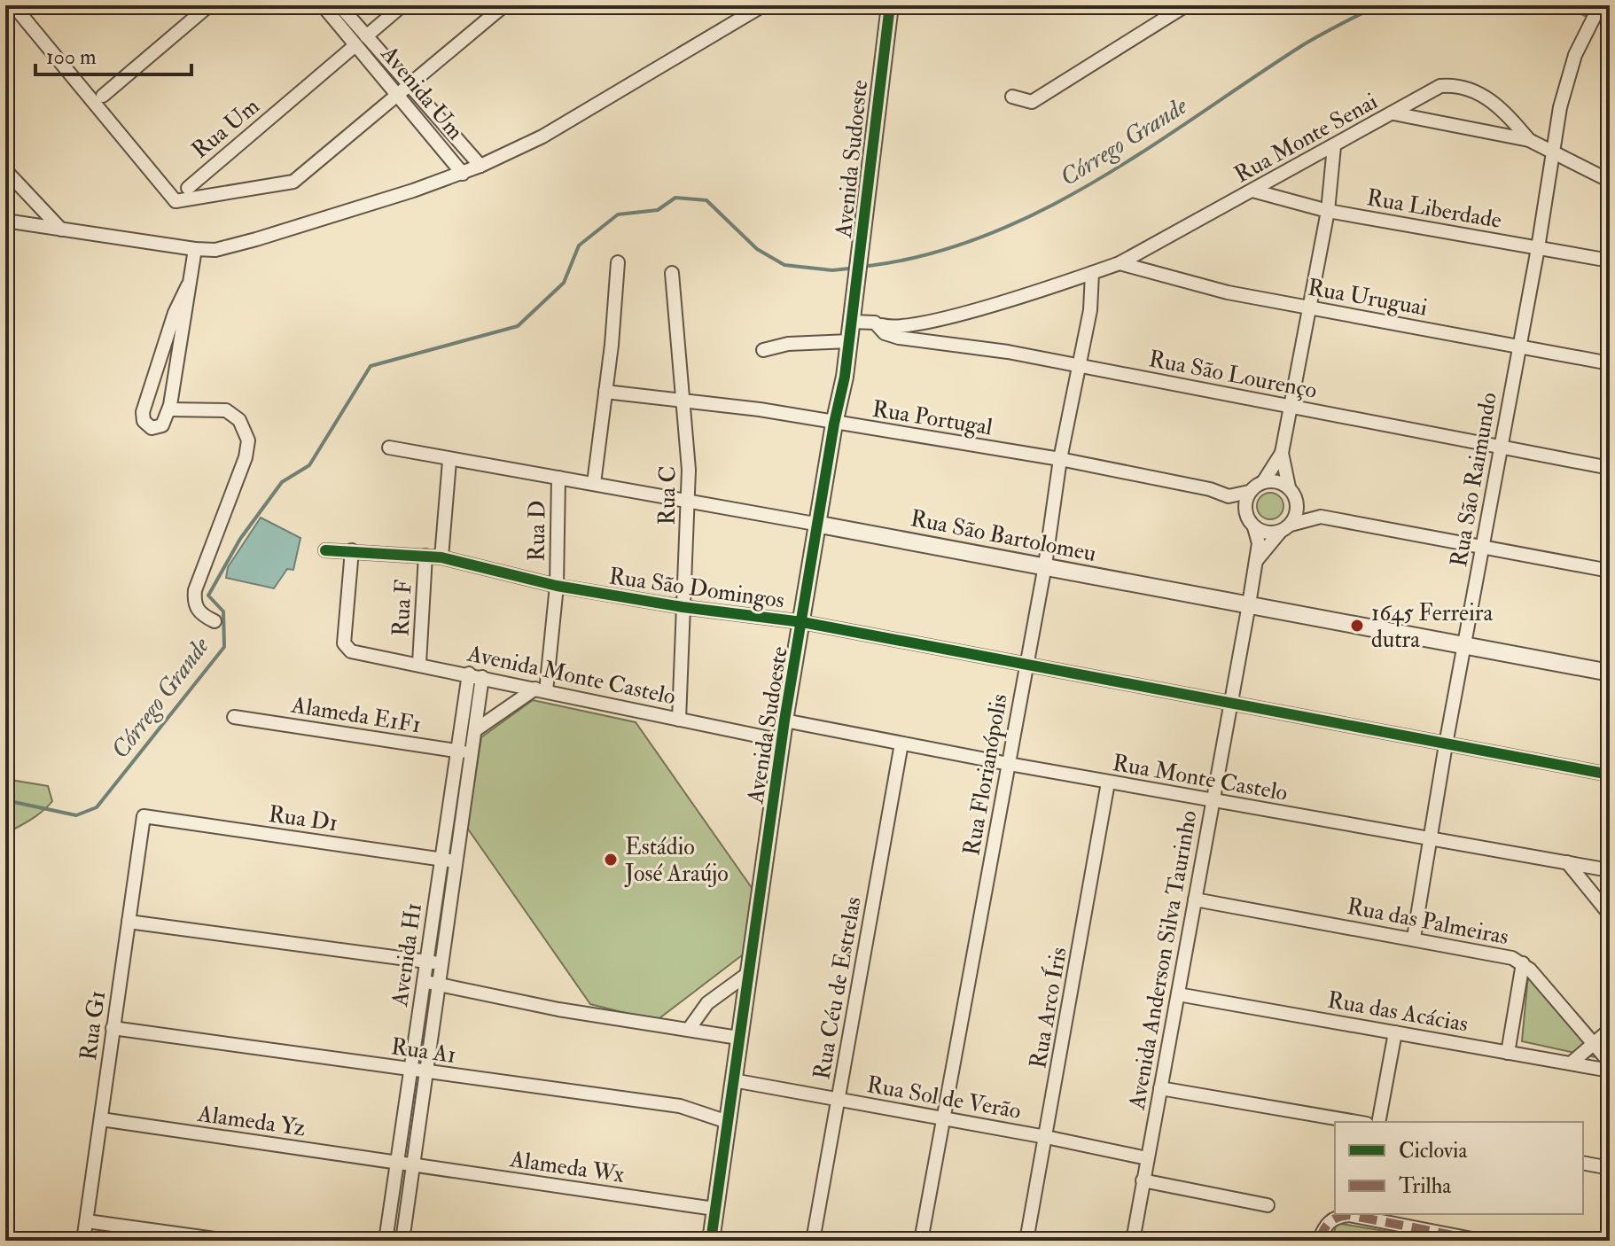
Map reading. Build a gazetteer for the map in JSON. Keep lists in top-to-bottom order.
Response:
{
  "streets": {
    "street": [
      "Avenida Um",
      "Rua Um",
      "Rua Monte Senai",
      "Avenida Sudoeste",
      "Rua Liberdade",
      "Rua Uruguai",
      "Rua São Lourenço",
      "Rua Portugal",
      "Rua São Raimundo",
      "Rua C",
      "Rua D",
      "Rua São Bartolomeu",
      "Rua São Domingos",
      "Rua F",
      "Avenida Monte Castelo",
      "Alameda E1F1",
      "Rua Florianópolis",
      "Rua Monte Castelo",
      "Rua D1",
      "Rua das Palmeiras",
      "Avenida H1",
      "Avenida Anderson Silva Taurinho",
      "Rua Céu de Estrelas",
      "Rua Arco Íris",
      "Rua das Acácias",
      "Rua G1",
      "Rua A1",
      "Rua Sol de Verão",
      "Alameda Yz",
      "Alameda Wx"
    ]
  },
  "crossings": [
    ["Avenida Um", "Rua Um"],
    ["Rua Monte Senai", "Rua Liberdade"],
    ["Rua Monte Senai", "Rua Uruguai"],
    ["Rua Monte Senai", "Rua Florianópolis"],
    ["Avenida Sudoeste", "Rua São Lourenço"],
    ["Avenida Sudoeste", "Rua Portugal"],
    ["Avenida Sudoeste", "Rua São Bartolomeu"],
    ["Avenida Sudoeste", "Rua São Domingos"],
    ["Avenida Sudoeste", "Avenida Monte Castelo"],
    ["Avenida Sudoeste", "Rua Monte Castelo"],
    ["Avenida Sudoeste", "Rua A1"],
    ["Avenida Sudoeste", "Rua Sol de Verão"],
    ["Avenida Sudoeste", "Alameda Wx"],
    ["Rua Liberdade", "Rua São Raimundo"],
    ["Rua Uruguai", "Rua São Raimundo"],
    ["Rua São Lourenço", "Rua São Raimundo"],
    ["Rua São Lourenço", "Rua Florianópolis"],
    ["Rua Portugal", "Rua C"],
    ["Rua Portugal", "Rua Florianópolis"],
    ["Rua Portugal", "Avenida Anderson Silva Taurinho"],
    ["Rua São Raimundo", "Rua São Bartolomeu"],
    ["Rua São Raimundo", "Rua São Domingos"],
    ["Rua São Raimundo", "Rua Monte Castelo"],
    ["Rua São Raimundo", "Rua das Palmeiras"],
    ["Rua C", "Rua São Bartolomeu"],
    ["Rua C", "Rua São Domingos"],
    ["Rua C", "Avenida Monte Castelo"],
    ["Rua D", "Rua São Bartolomeu"],
    ["Rua D", "Rua São Domingos"],
    ["Rua D", "Avenida Monte Castelo"],
    ["Rua São Bartolomeu", "Rua Florianópolis"],
    ["Rua São Bartolomeu", "Avenida Anderson Silva Taurinho"],
    ["Rua São Domingos", "Rua F"],
    ["Rua São Domingos", "Avenida Monte Castelo"],
    ["Rua São Domingos", "Rua Florianópolis"],
    ["Rua São Domingos", "Avenida Anderson Silva Taurinho"],
    ["Rua F", "Avenida Monte Castelo"],
    ["Avenida Monte Castelo", "Avenida H1"],
    ["Alameda E1F1", "Avenida H1"],
    ["Rua Florianópolis", "Rua Monte Castelo"],
    ["Rua Florianópolis", "Rua Sol de Verão"],
    ["Rua Monte Castelo", "Avenida Anderson Silva Taurinho"],
    ["Rua Monte Castelo", "Rua Céu de Estrelas"],
    ["Rua Monte Castelo", "Rua Arco Íris"],
    ["Rua D1", "Avenida H1"],
    ["Rua D1", "Rua G1"],
    ["Rua das Palmeiras", "Avenida Anderson Silva Taurinho"],
    ["Avenida H1", "Rua A1"],
    ["Avenida H1", "Alameda Yz"],
    ["Avenida H1", "Alameda Wx"],
    ["Avenida Anderson Silva Taurinho", "Rua das Acácias"],
    ["Avenida Anderson Silva Taurinho", "Rua Sol de Verão"],
    ["Rua Céu de Estrelas", "Rua Sol de Verão"],
    ["Rua Arco Íris", "Rua Sol de Verão"],
    ["Rua G1", "Rua A1"],
    ["Rua G1", "Alameda Yz"],
    ["Alameda Yz", "Alameda Wx"]
  ],
  "water": ["Córrego Grande"],
  "places": ["1645 Ferreira dutra", "Estádio José Araújo"],
  "legend": ["Ciclovia", "Trilha"],
  "scale_bar": "100 m"
}
